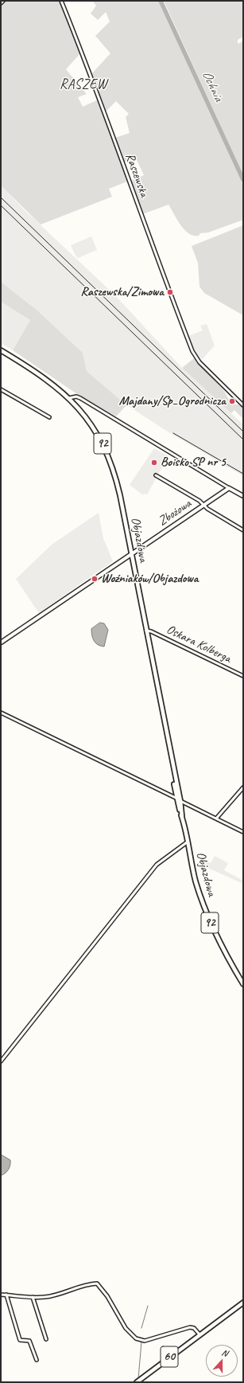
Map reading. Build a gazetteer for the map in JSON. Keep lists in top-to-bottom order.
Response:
{
  "streets": {
    "main road": ["92", "Objazdowa", "60"],
    "street": ["Raszewska", "Zbożowa", "Oskara Kolberga"]
  },
  "crossings": [
    ["92", "Objazdowa"],
    ["Zbożowa", "Objazdowa"],
    ["Objazdowa", "Oskara Kolberga"]
  ],
  "districts": ["RASZEW"],
  "water": ["Ochnia"],
  "places": [
    "Raszewska/Zimowa",
    "Majdany/Sp_Ogrodnicza",
    "Boisko SP nr 5",
    "Woźniaków/Objazdowa"
  ],
  "north": "top"
}
